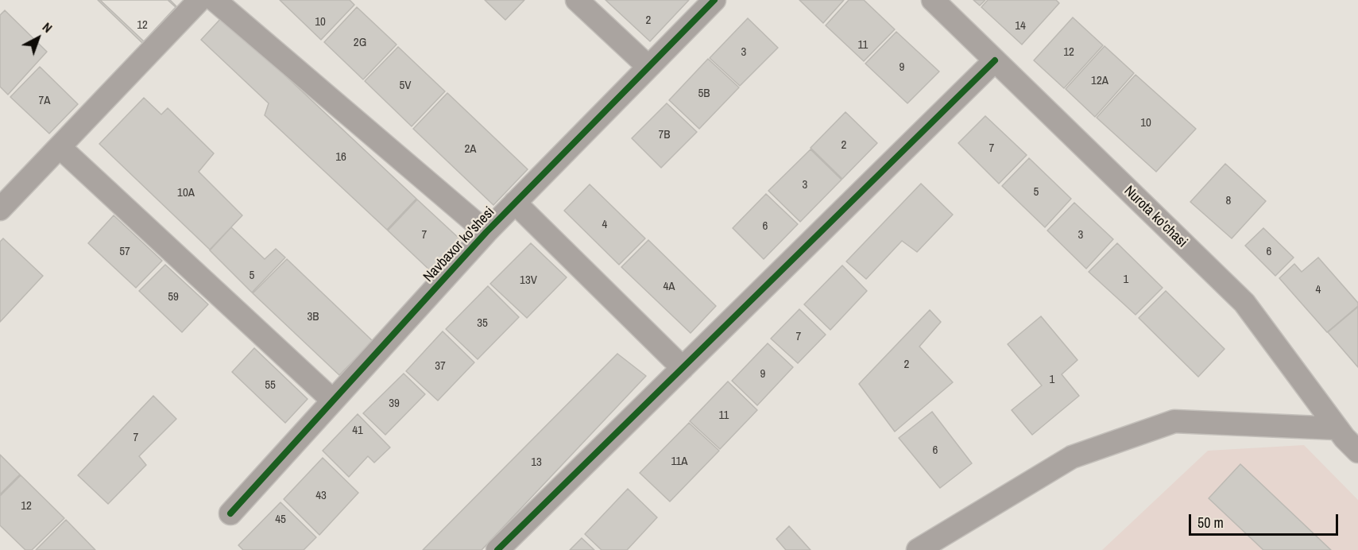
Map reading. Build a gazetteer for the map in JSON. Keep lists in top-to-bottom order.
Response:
{
  "streets": {
    "street": ["Nurota ko'chasi", "Navbaxor ko'shesi"]
  },
  "house_numbers": [
    "2",
    "10",
    "12",
    "14",
    "2G",
    "11",
    "3",
    "12",
    "9",
    "12A",
    "5V",
    "5B",
    "7A",
    "10",
    "7B",
    "2",
    "7",
    "2A",
    "16",
    "3",
    "5",
    "10A",
    "8",
    "4",
    "6",
    "7",
    "3",
    "57",
    "6",
    "5",
    "1",
    "13V",
    "4A",
    "4",
    "59",
    "3B",
    "35",
    "7",
    "2",
    "37",
    "9",
    "1",
    "55",
    "39",
    "11",
    "41",
    "7",
    "6",
    "11A",
    "13",
    "43",
    "12",
    "45"
  ],
  "scale_bar": "50 m",
  "north": "top right"
}
